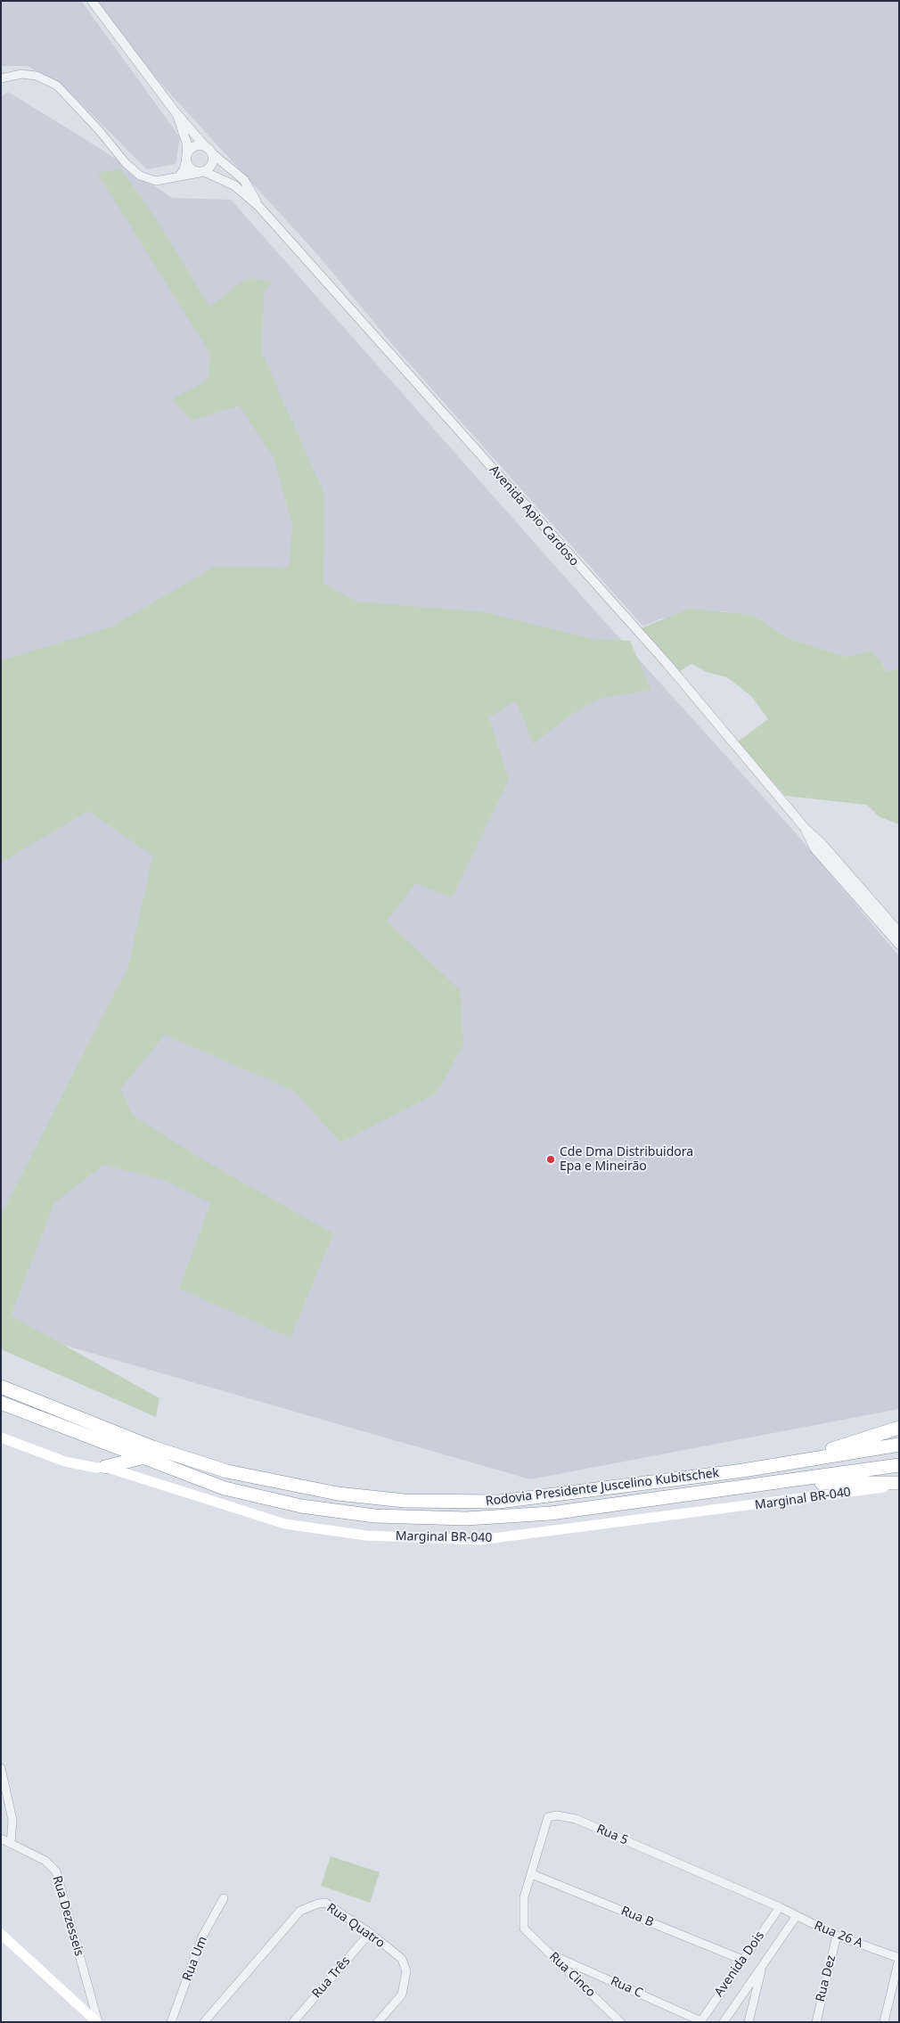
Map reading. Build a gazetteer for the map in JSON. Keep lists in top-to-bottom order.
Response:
{
  "streets": {
    "highway": ["Rodovia Presidente Juscelino Kubitschek"],
    "main road": ["Marginal BR-040"],
    "street": [
      "Avenida Apio Cardoso",
      "Rua 5",
      "Rua Dezesseis",
      "Rua B",
      "Rua Quatro",
      "Rua 26 A",
      "Rua Um",
      "Avenida Dois",
      "Rua Cinco",
      "Rua Três",
      "Rua Dez",
      "Rua C"
    ]
  },
  "crossings": [
    ["Rua 5", "Rua B"],
    ["Rua 5", "Rua 26 A"],
    ["Rua 5", "Avenida Dois"],
    ["Rua 5", "Rua Cinco"],
    ["Rua B", "Avenida Dois"],
    ["Rua Quatro", "Rua Três"],
    ["Rua 26 A", "Avenida Dois"],
    ["Rua 26 A", "Rua Dez"],
    ["Avenida Dois", "Rua C"],
    ["Rua Cinco", "Rua C"]
  ],
  "places": ["Cde Dma Distribuidora Epa e Mineirão"]
}
